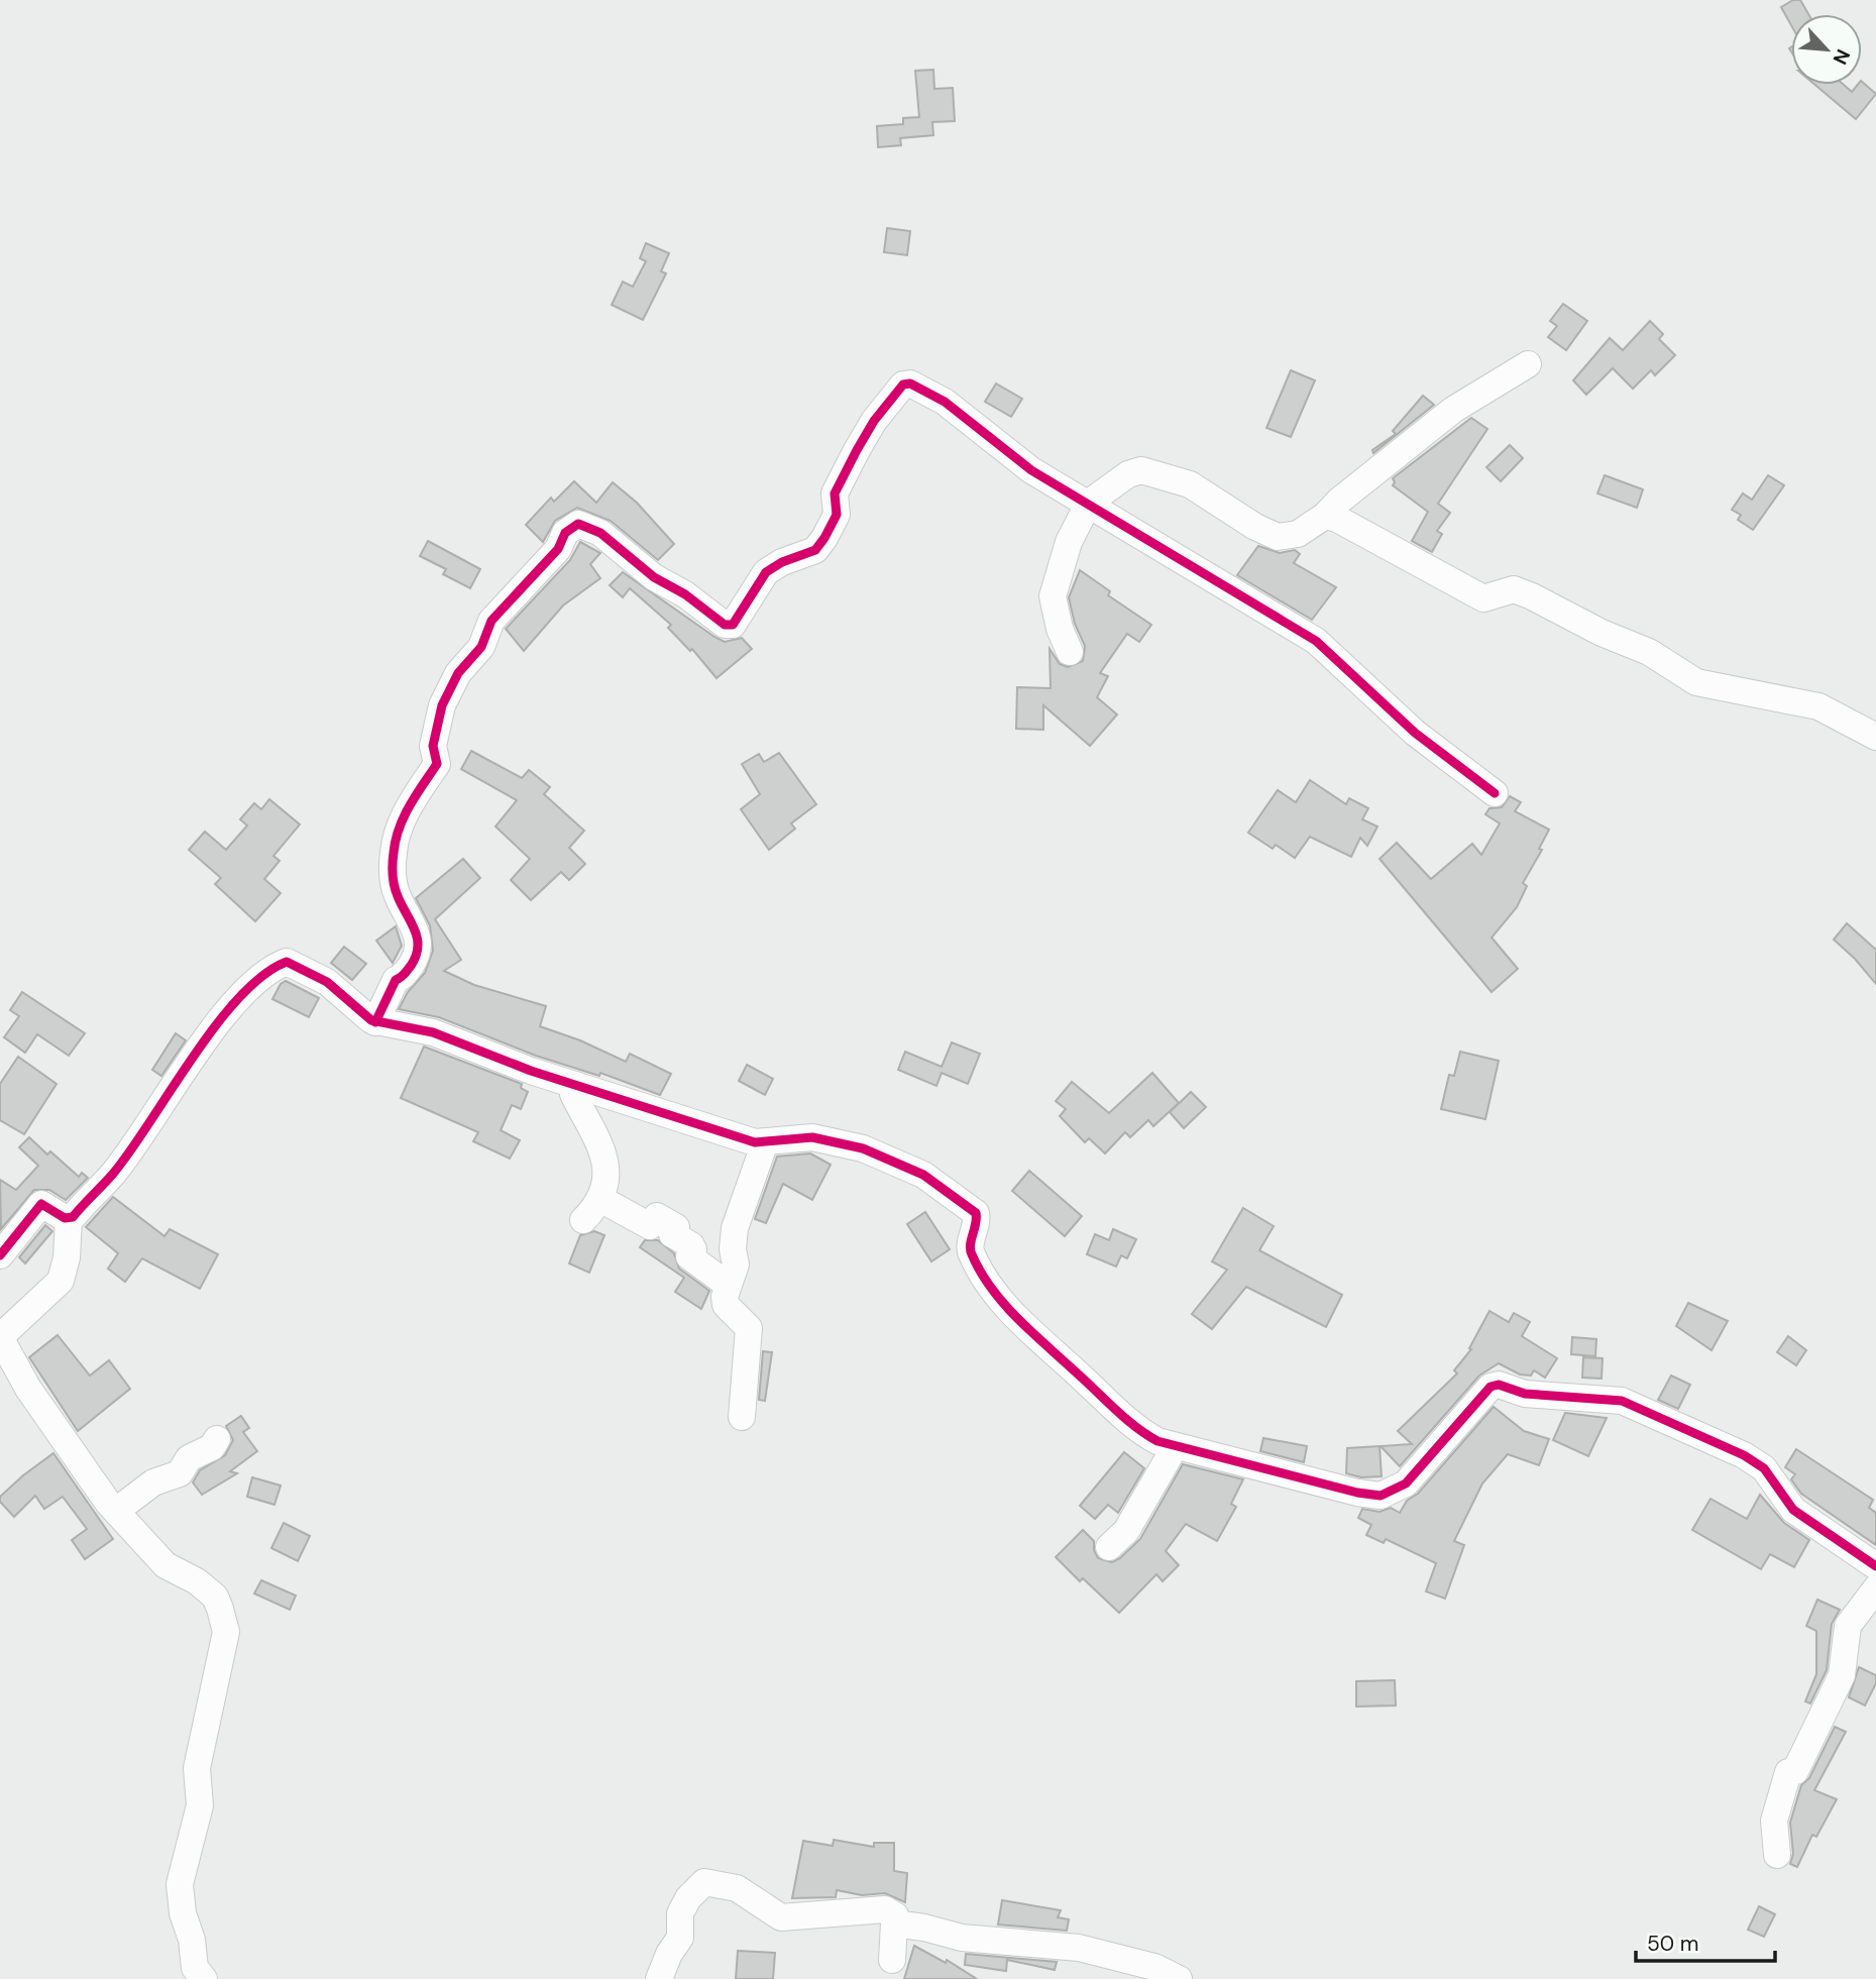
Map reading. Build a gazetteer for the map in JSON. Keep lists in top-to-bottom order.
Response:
{
  "scale_bar": "50 m",
  "north": "bottom right"
}
